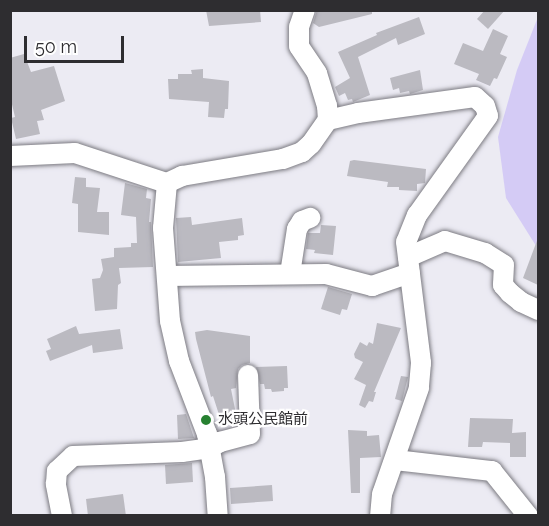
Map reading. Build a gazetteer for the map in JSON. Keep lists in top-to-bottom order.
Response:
{
  "places": ["水頭公民館前"],
  "scale_bar": "50 m"
}
